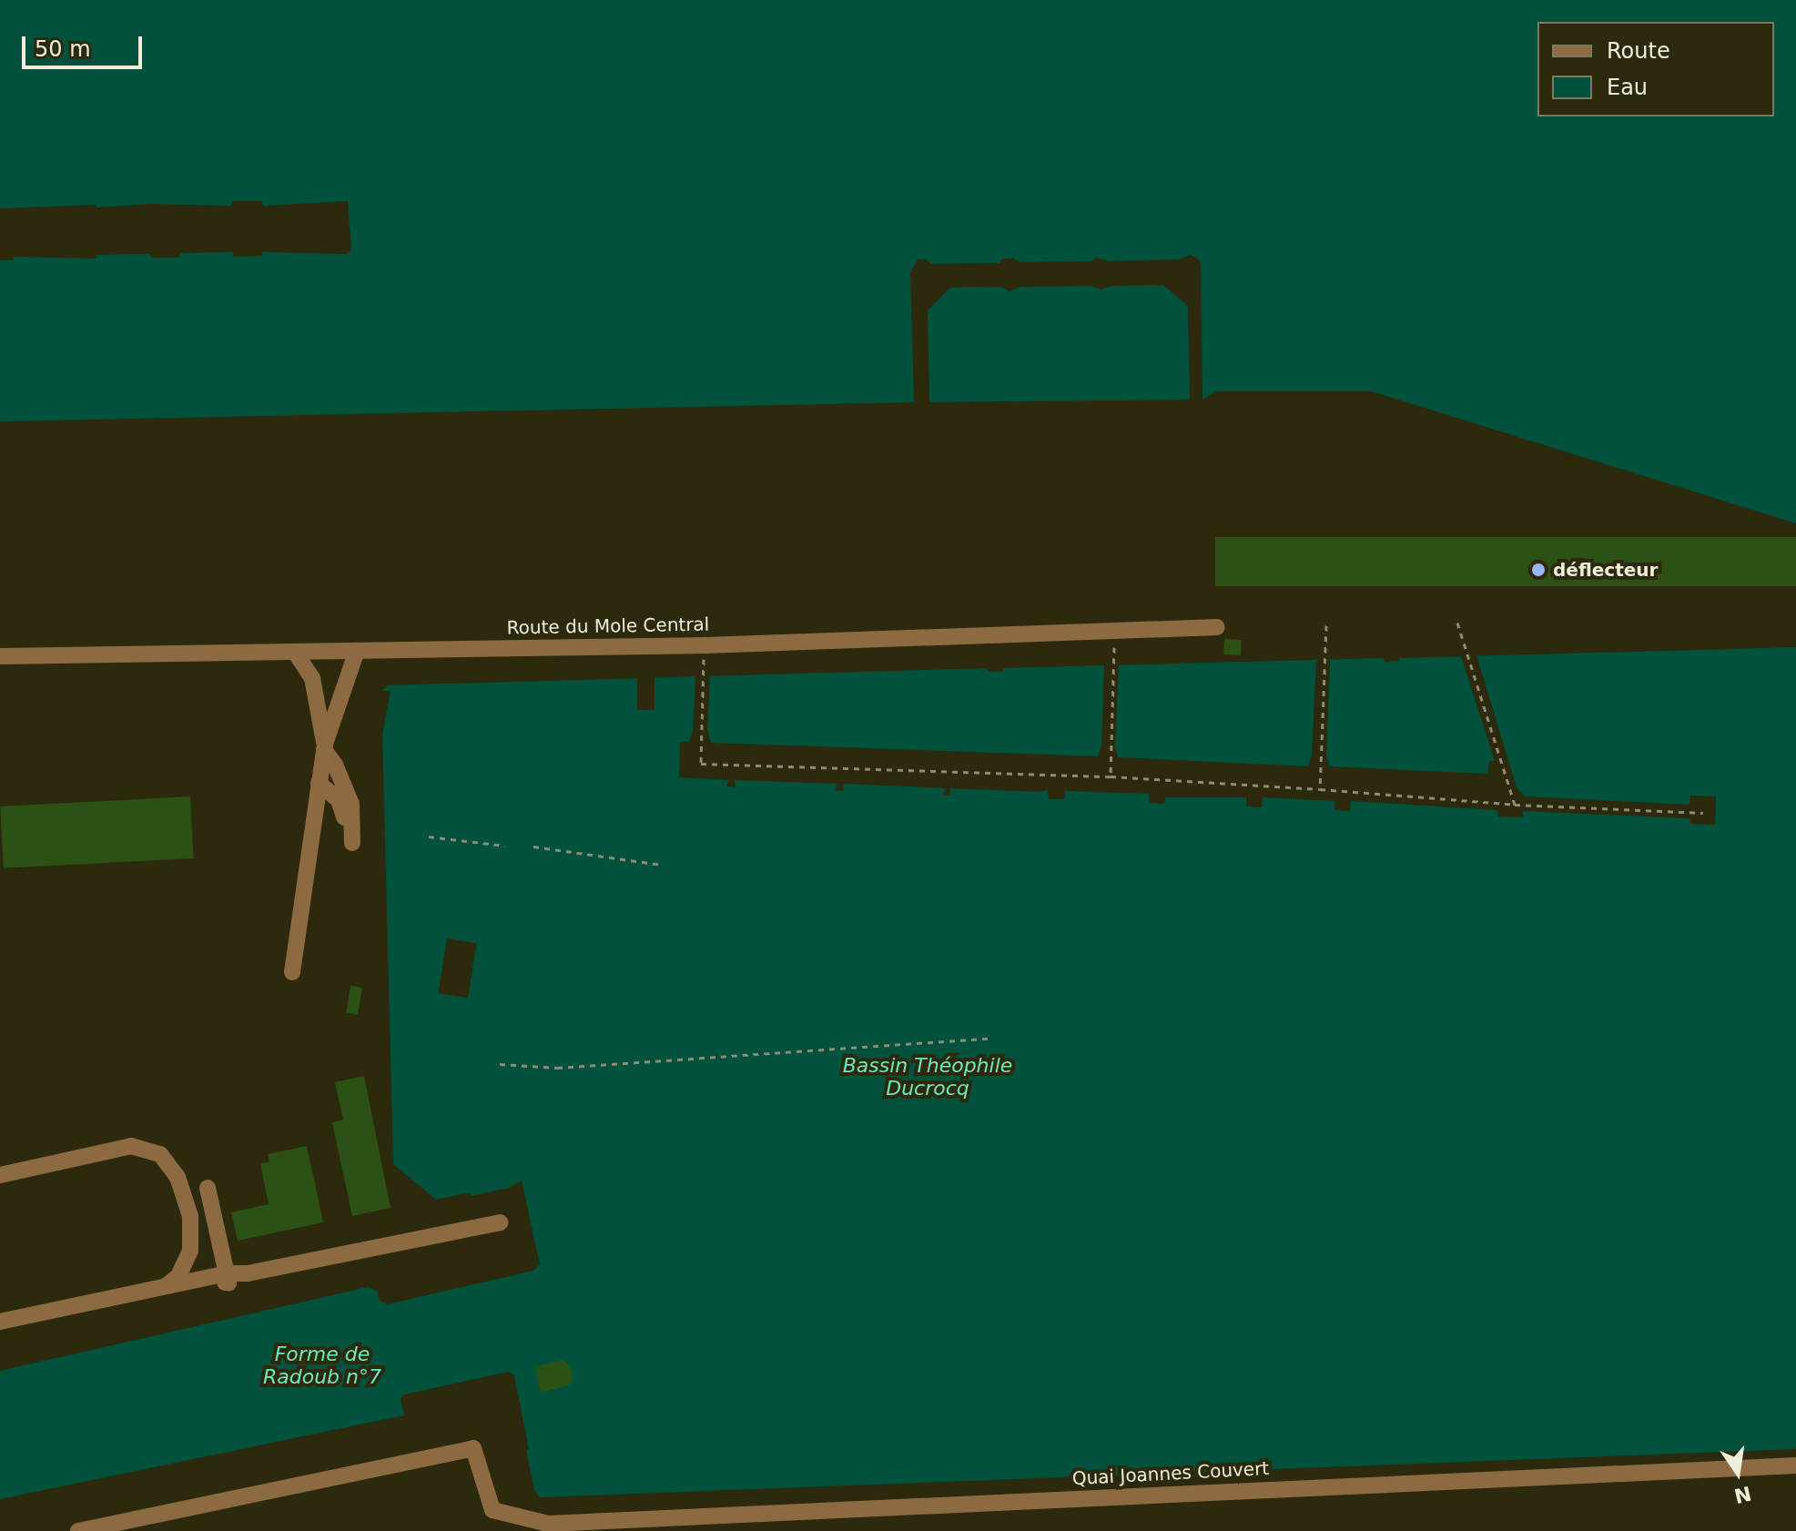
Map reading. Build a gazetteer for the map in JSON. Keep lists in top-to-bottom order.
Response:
{
  "streets": {
    "lane": ["Route du Mole Central", "Quai Joannes Couvert"]
  },
  "water": ["Bassin Théophile Ducrocq", "Forme de Radoub n°7"],
  "places": ["déflecteur"],
  "legend": ["Route", "Eau"],
  "scale_bar": "50 m",
  "north": "bottom"
}
